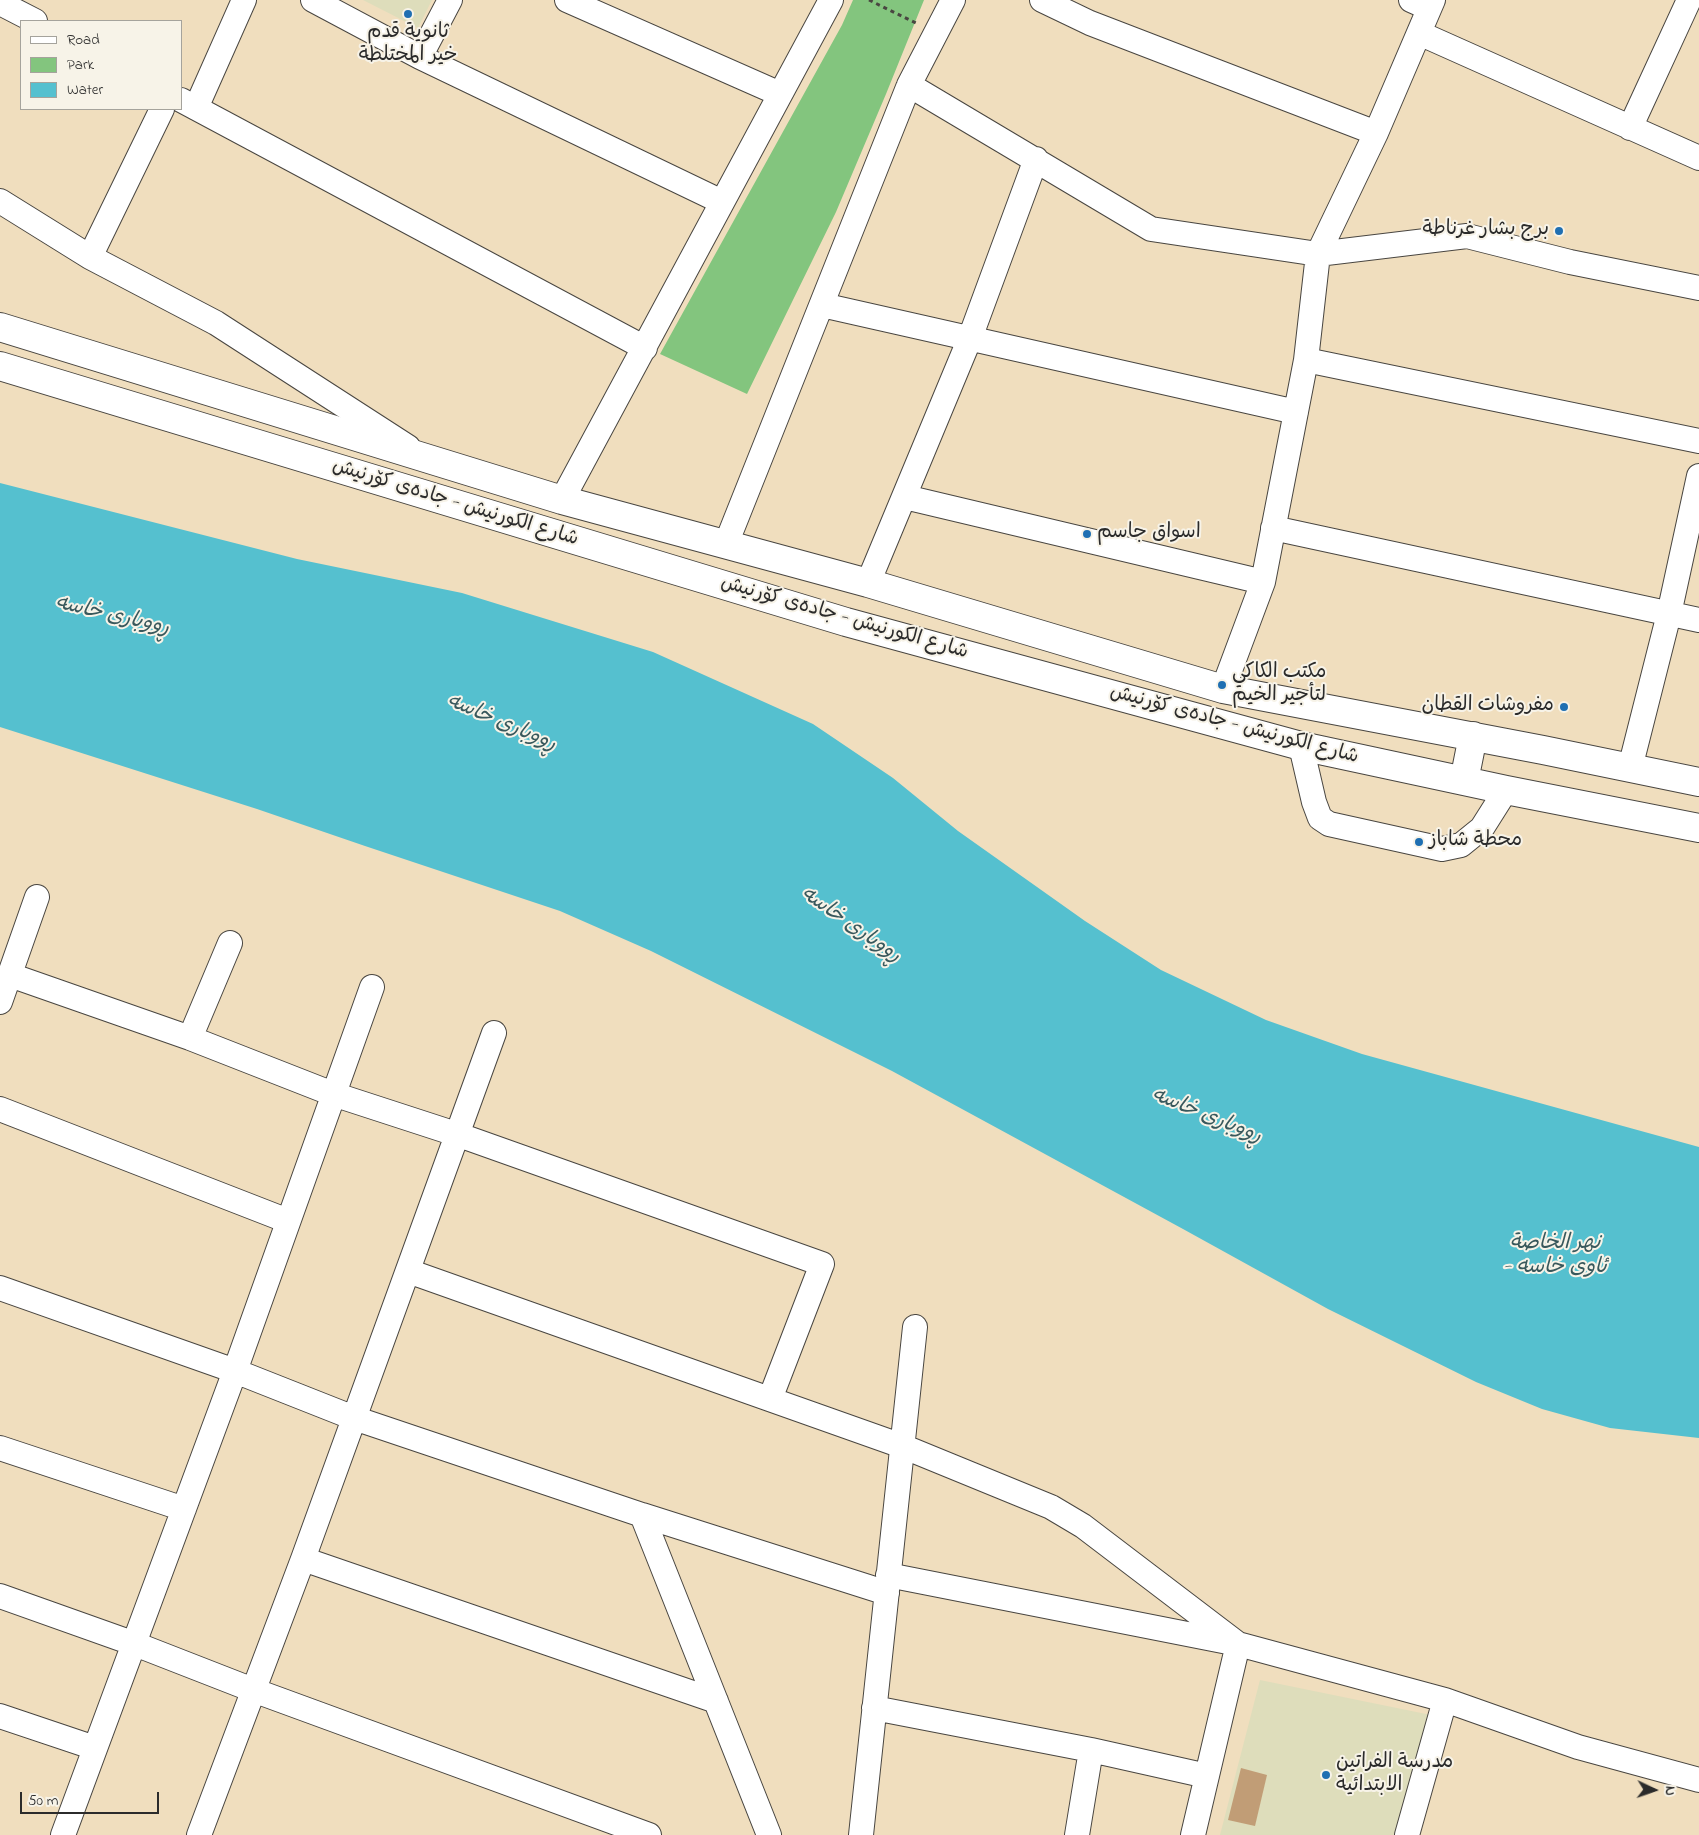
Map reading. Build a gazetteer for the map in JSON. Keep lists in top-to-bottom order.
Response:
{
  "streets": {
    "main road": ["شارع الكورنيش - جادەی کۆرنیش"]
  },
  "water": ["ڕووباری خاسە", "نهر الخاصة - ئاوی خاسە"],
  "places": [
    "ثانوية قدم خير المختلطة",
    "برج بشار غرناطة",
    "اسواق جاسم",
    "مكتب الكاكي لتأجير الخيم",
    "مفروشات القطان",
    "محطة شاباز",
    "مدرسة الفراتين الابتدائية"
  ],
  "legend": ["Road", "Park", "Water"],
  "scale_bar": "50 m",
  "north": "right"
}
